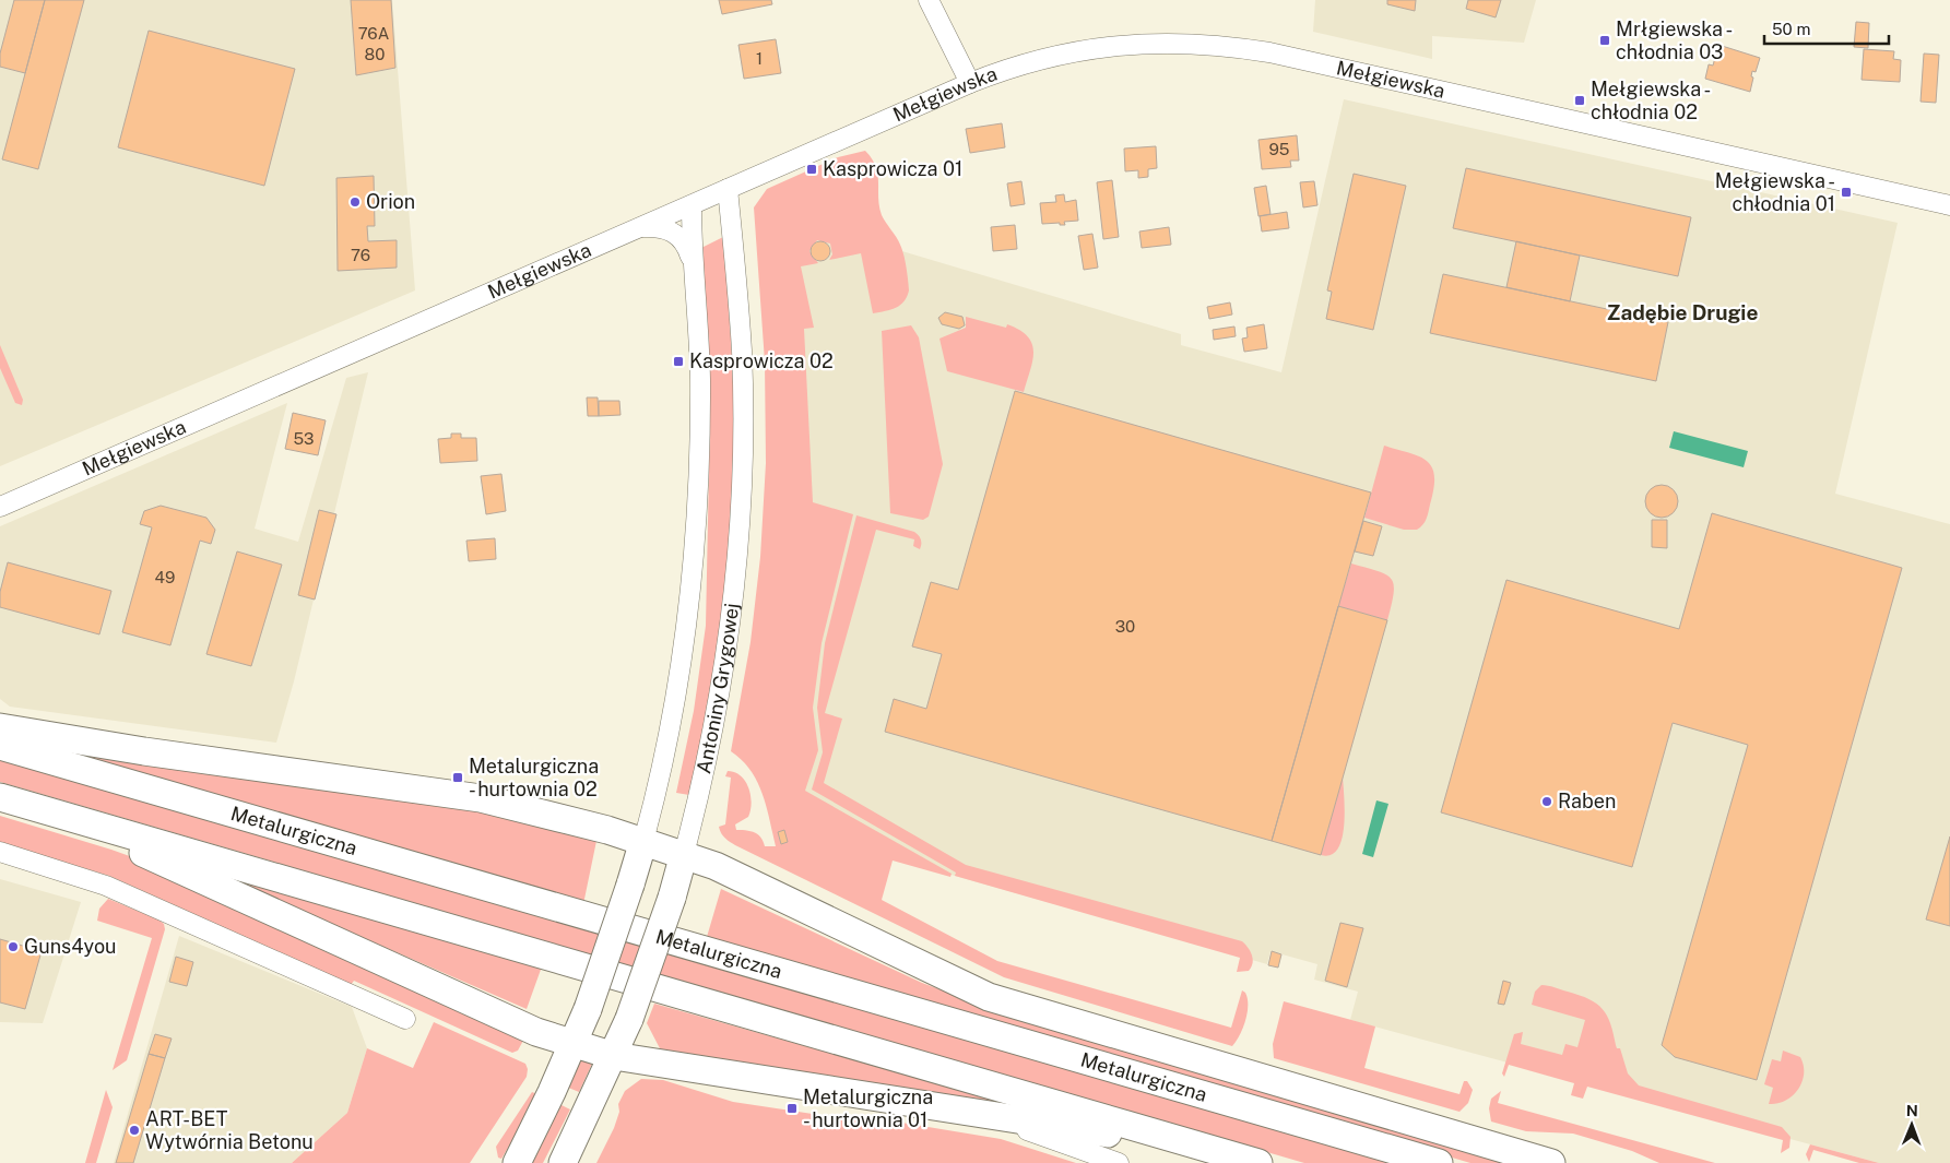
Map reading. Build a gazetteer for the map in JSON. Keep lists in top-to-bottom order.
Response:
{
  "streets": {
    "main road": ["Antoniny Grygowej", "Metalurgiczna"],
    "street": ["Mełgiewska"]
  },
  "crossings": [
    ["Mełgiewska", "Antoniny Grygowej"]
  ],
  "districts": ["Zadębie Drugie"],
  "places": {
    "transit": [
      "Mrłgiewska - chłodnia 03",
      "Mełgiewska - chłodnia 02",
      "Kasprowicza 01",
      "Mełgiewska - chłodnia 01",
      "Kasprowicza 02",
      "Metalurgiczna - hurtownia 02",
      "Metalurgiczna - hurtownia 01"
    ],
    "other": [
      "Orion",
      "Raben",
      "Guns4you",
      "ART-BET Wytwórnia Betonu"
    ]
  },
  "house_numbers": [
    "76A",
    "80",
    "1",
    "95",
    "76",
    "53",
    "49",
    "30"
  ],
  "scale_bar": "50 m",
  "north": "top"
}
